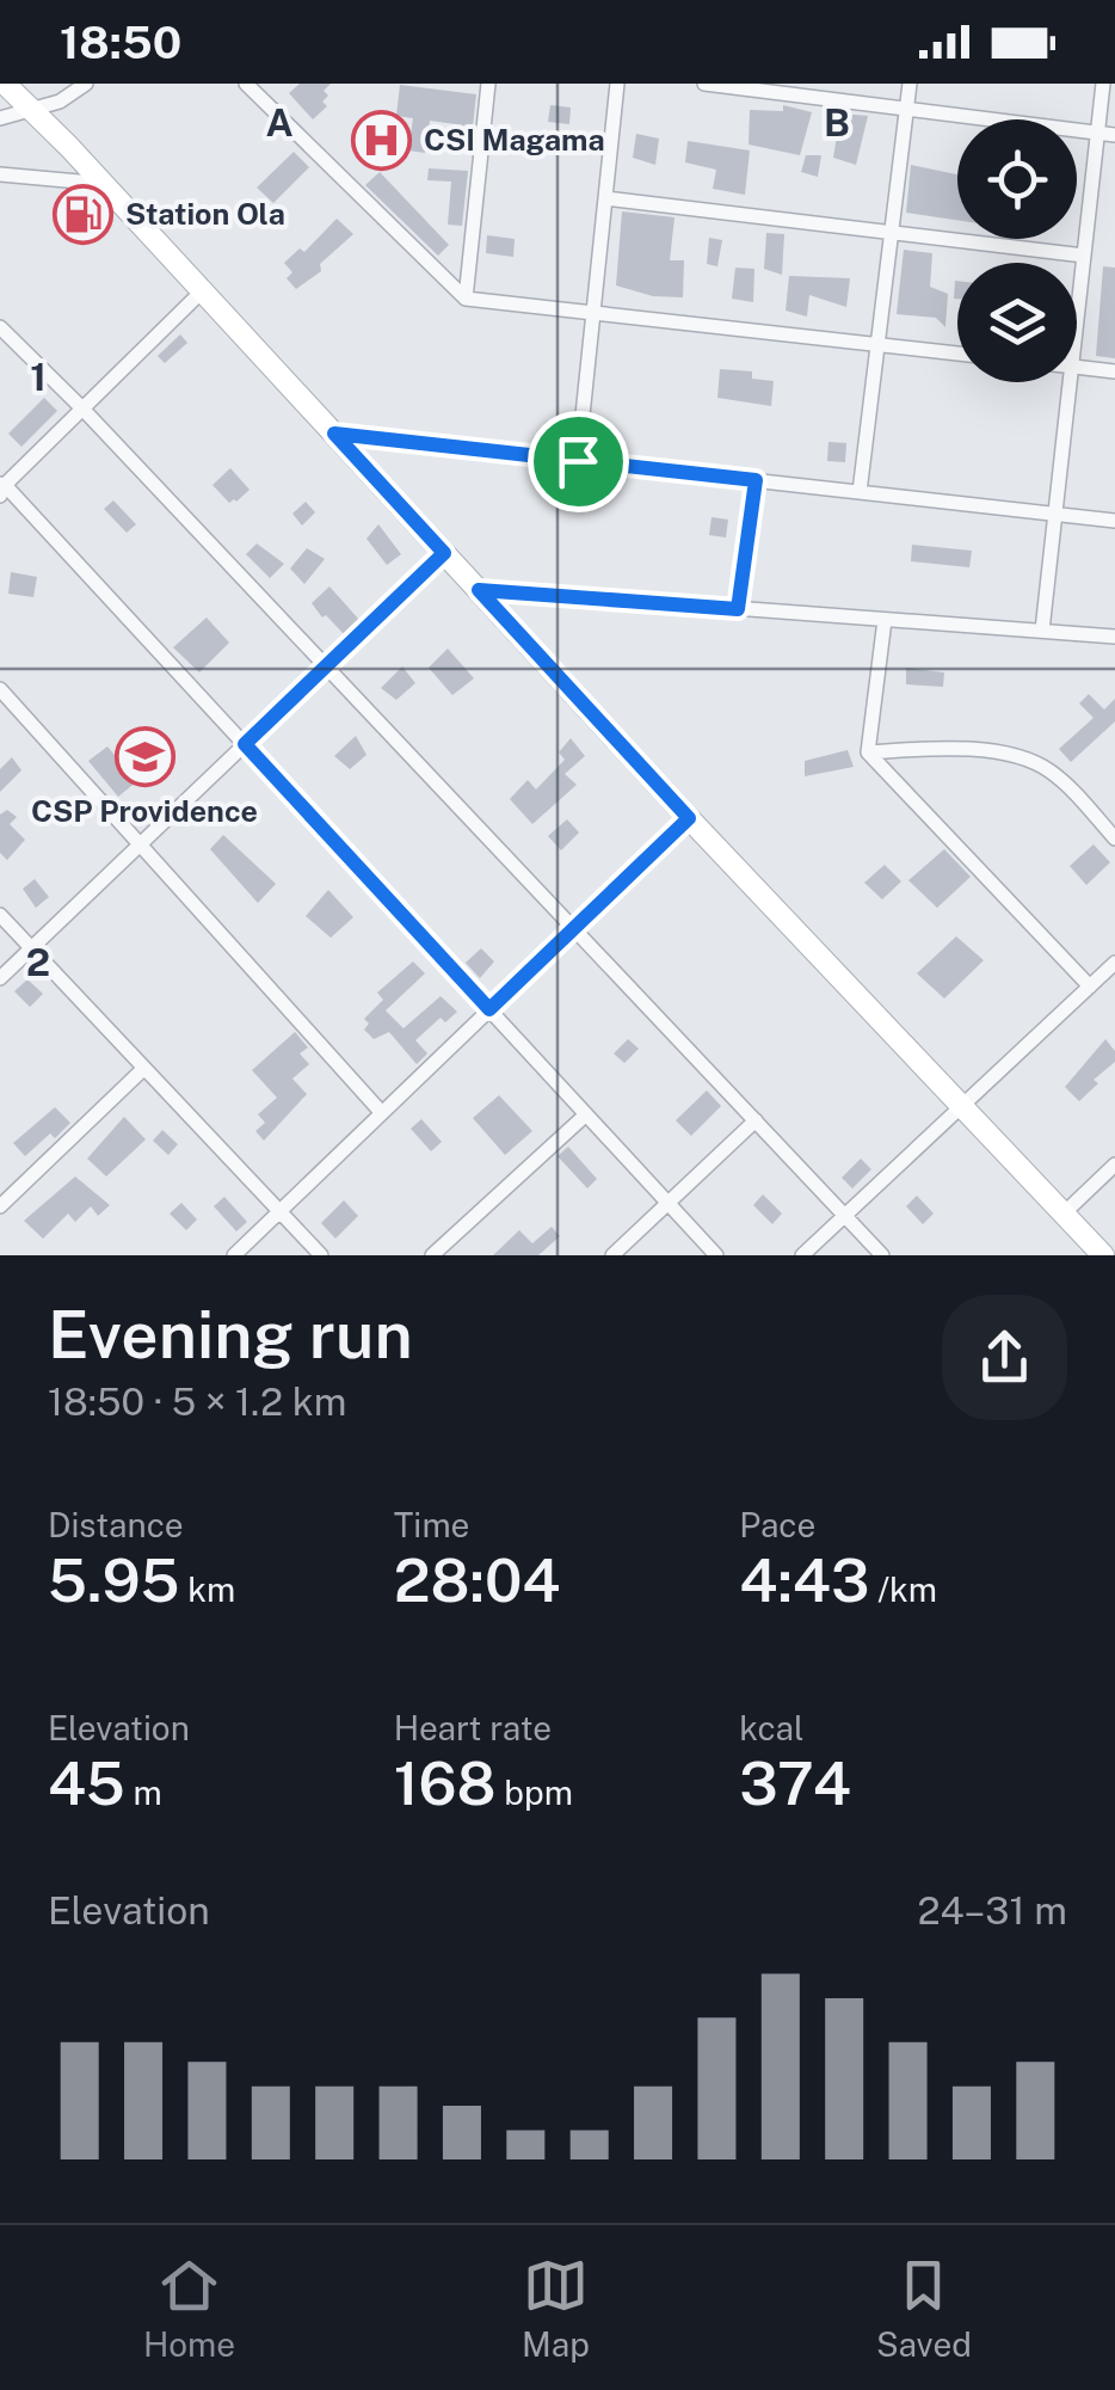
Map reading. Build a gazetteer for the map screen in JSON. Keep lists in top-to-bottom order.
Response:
{
  "places": {
    "hospital": ["CSI Magama"],
    "fuel station": ["Station Ola"],
    "school or university": ["CSP Providence"]
  },
  "page": {
    "status": "18:50",
    "heading": ["Evening run", "18:50 · 5 × 1.2 km"],
    "stats": [
      ["Distance", "5.95 km"],
      ["Time", "28:04"],
      ["Pace", "4:43 /km"],
      ["Elevation", "45 m"],
      ["Heart rate", "168 bpm"],
      ["kcal", "374"]
    ],
    "chart": ["Elevation", "24–31 m"],
    "tabs": ["Home", "Map", "Saved"]
  },
  "grid": {
    "columns": ["A", "B"],
    "rows": ["1", "2"]
  }
}
